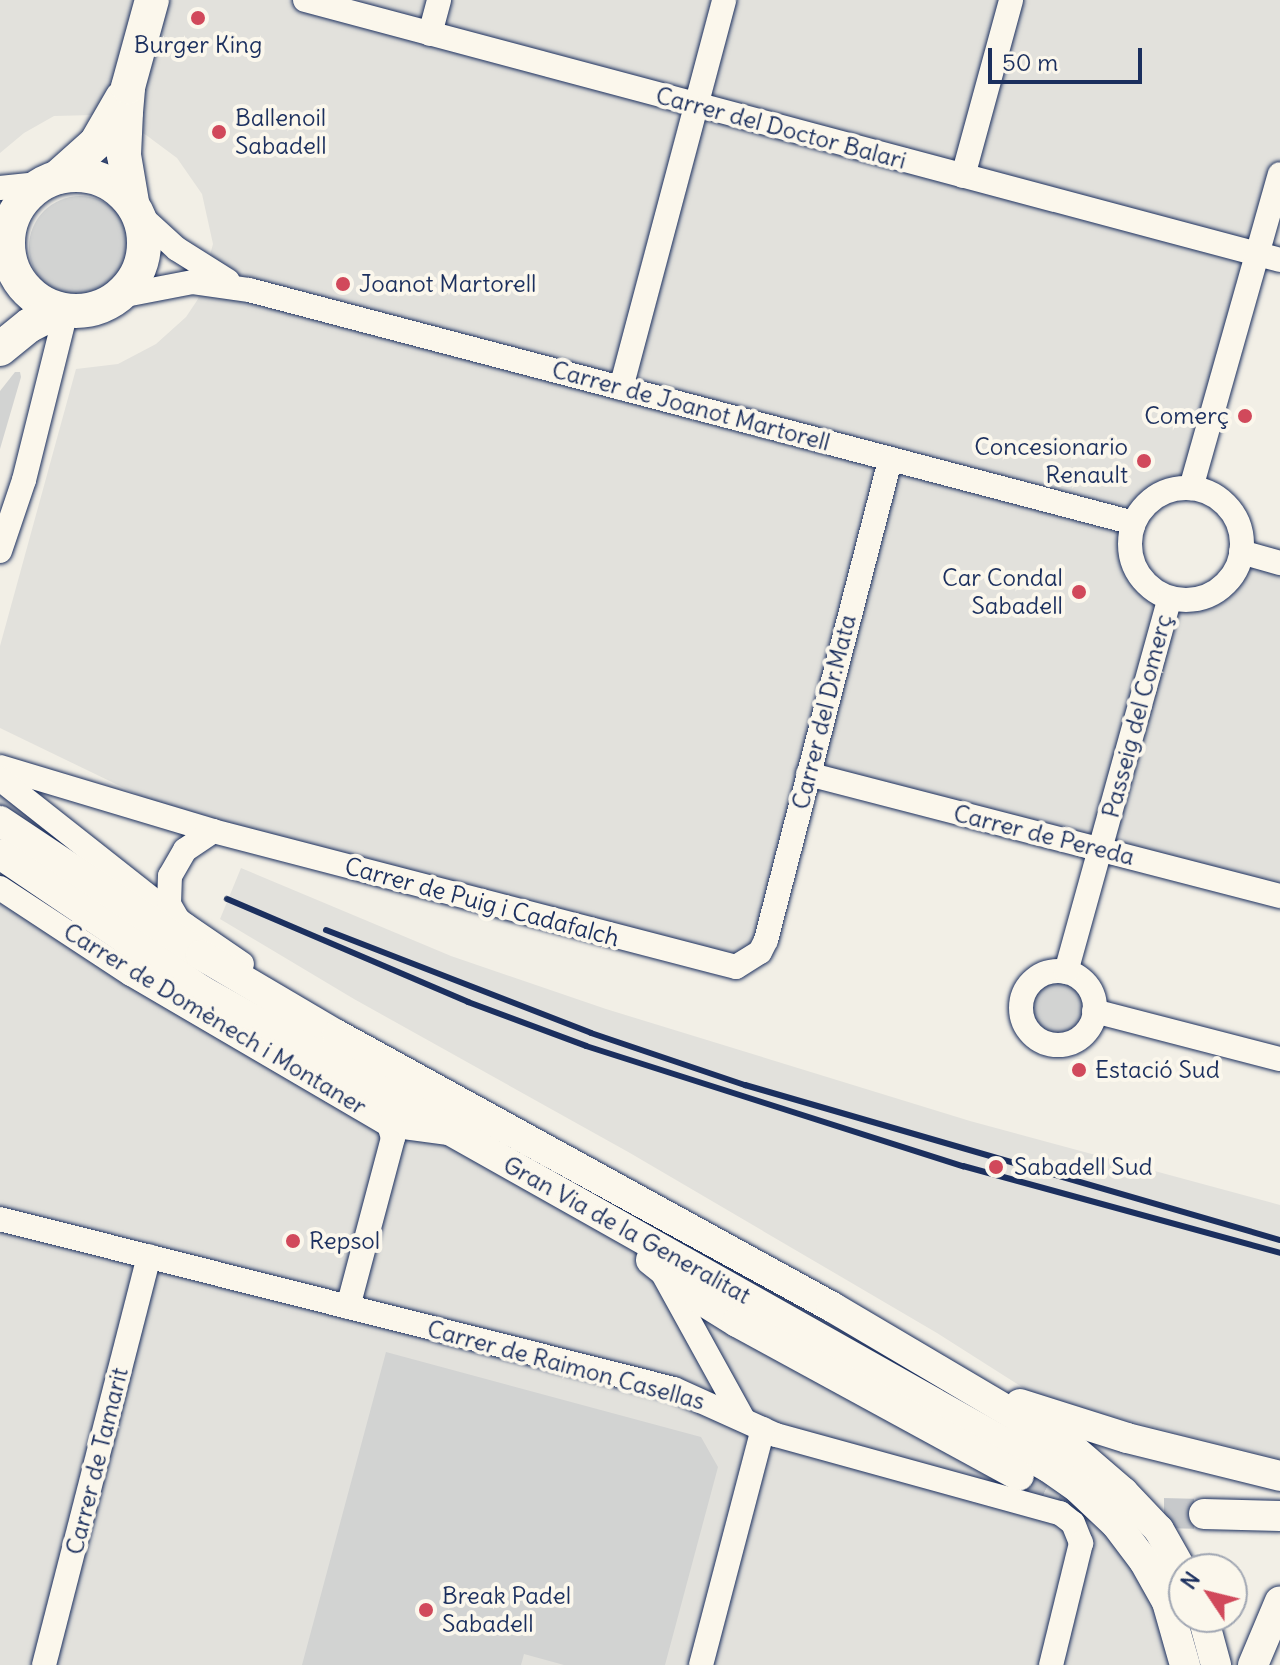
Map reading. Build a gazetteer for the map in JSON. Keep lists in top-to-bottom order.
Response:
{
  "streets": {
    "street": [
      "Carrer del Doctor Balari",
      "Carrer de Joanot Martorell",
      "Carrer del Dr.Mata",
      "Passeig del Comerç",
      "Carrer de Pereda",
      "Carrer de Puig i Cadafalch",
      "Carrer de Domènech i Montaner",
      "Gran Via de la Generalitat",
      "Carrer de Raimon Casellas",
      "Carrer de Tamarit"
    ]
  },
  "crossings": [
    ["Carrer de Joanot Martorell", "Carrer del Dr.Mata"],
    ["Carrer de Joanot Martorell", "Passeig del Comerç"],
    ["Carrer del Dr.Mata", "Carrer de Pereda"],
    ["Carrer del Dr.Mata", "Carrer de Puig i Cadafalch"],
    ["Passeig del Comerç", "Carrer de Pereda"],
    ["Carrer de Domènech i Montaner", "Gran Via de la Generalitat"],
    ["Carrer de Domènech i Montaner", "Carrer de Raimon Casellas"],
    ["Carrer de Raimon Casellas", "Carrer de Tamarit"]
  ],
  "places": [
    "Burger King",
    "Ballenoil Sabadell",
    "Joanot Martorell",
    "Comerç",
    "Concesionario Renault",
    "Car Condal Sabadell",
    "Estació Sud",
    "Sabadell Sud",
    "Repsol",
    "Break Padel Sabadell"
  ],
  "scale_bar": "50 m",
  "north": "top left"
}
